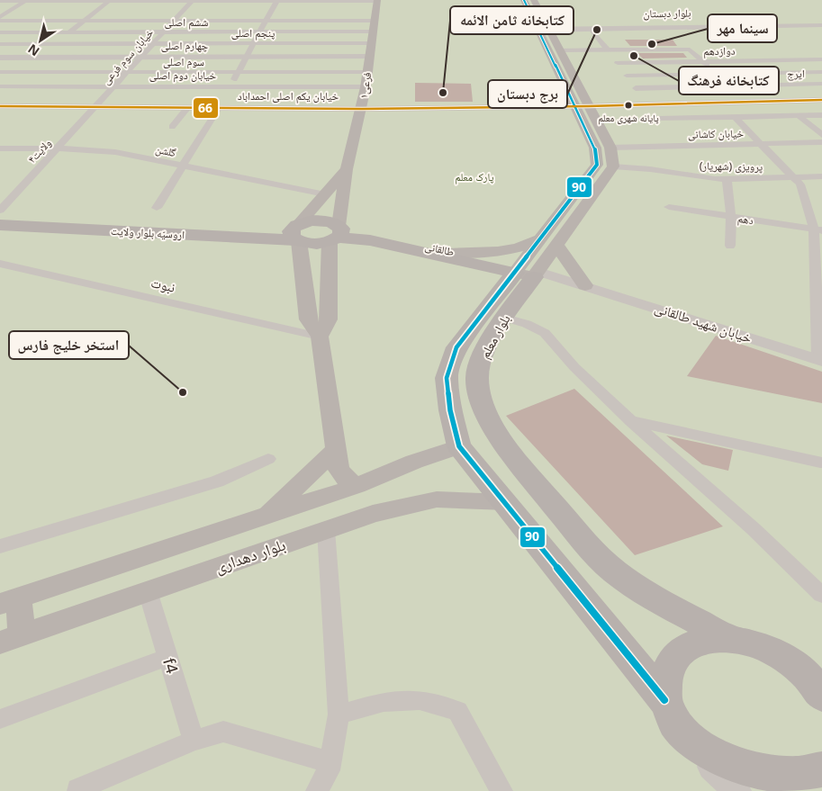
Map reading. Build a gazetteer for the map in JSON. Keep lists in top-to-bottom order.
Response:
{
  "streets": {
    "main road": [
      "فرعی۱",
      "اروسیّه بلوار ولایت",
      "طالقانی",
      "بلوار معلم",
      "بلوار دهداری"
    ],
    "street": [
      "بلوار دبستان",
      "ششم اصلی",
      "پنجم اصلی",
      "چهارم اصلی",
      "دوازدهم",
      "خیابان سوم فرعی",
      "سوم اصلی",
      "ایرج",
      "خیابان دوم اصلی",
      "خیابان یکم اصلی احمداباد",
      "خیابان کاشانی",
      "ولایت۴",
      "گلشن",
      "پرویزی (شهریار)",
      "دهم",
      "نبوت",
      "خیابان شهيد طالقانی",
      "f4"
    ]
  },
  "crossings": [
    ["بلوار دبستان", "بلوار معلم"],
    ["ششم اصلی", "خیابان سوم فرعی"],
    ["ششم اصلی", "فرعی۱"],
    ["پنجم اصلی", "خیابان سوم فرعی"],
    ["پنجم اصلی", "فرعی۱"],
    ["چهارم اصلی", "خیابان سوم فرعی"],
    ["چهارم اصلی", "فرعی۱"],
    ["خیابان سوم فرعی", "سوم اصلی"],
    ["خیابان سوم فرعی", "خیابان دوم اصلی"],
    ["خیابان سوم فرعی", "خیابان یکم اصلی احمداباد"],
    ["خیابان سوم فرعی", "ولایت۴"],
    ["سوم اصلی", "فرعی۱"],
    ["خیابان دوم اصلی", "فرعی۱"],
    ["فرعی۱", "خیابان یکم اصلی احمداباد"],
    ["فرعی۱", "طالقانی"],
    ["فرعی۱", "نبوت"],
    ["خیابان یکم اصلی احمداباد", "ولایت۴"],
    ["خیابان یکم اصلی احمداباد", "بلوار معلم"],
    ["خیابان کاشانی", "بلوار معلم"],
    ["ولایت۴", "گلشن"],
    ["ولایت۴", "اروسیّه بلوار ولایت"],
    ["پرویزی (شهریار)", "بلوار معلم"],
    ["اروسیّه بلوار ولایت", "طالقانی"],
    ["طالقانی", "خیابان شهيد طالقانی"],
    ["طالقانی", "بلوار معلم"],
    ["خیابان شهيد طالقانی", "بلوار معلم"],
    ["بلوار معلم", "بلوار دهداری"],
    ["بلوار دهداری", "f4"]
  ],
  "parks": ["پارک معلم"],
  "places": [
    "برج دبستان",
    "سینما مهر",
    "کتابخانه فرهنگ",
    "کتابخانه ثامن الائمه",
    "پایانه شهری معلم",
    "استخر خلیج فارس"
  ],
  "lines": ["transit line 90", "transit line 66"],
  "north": "bottom left"
}
